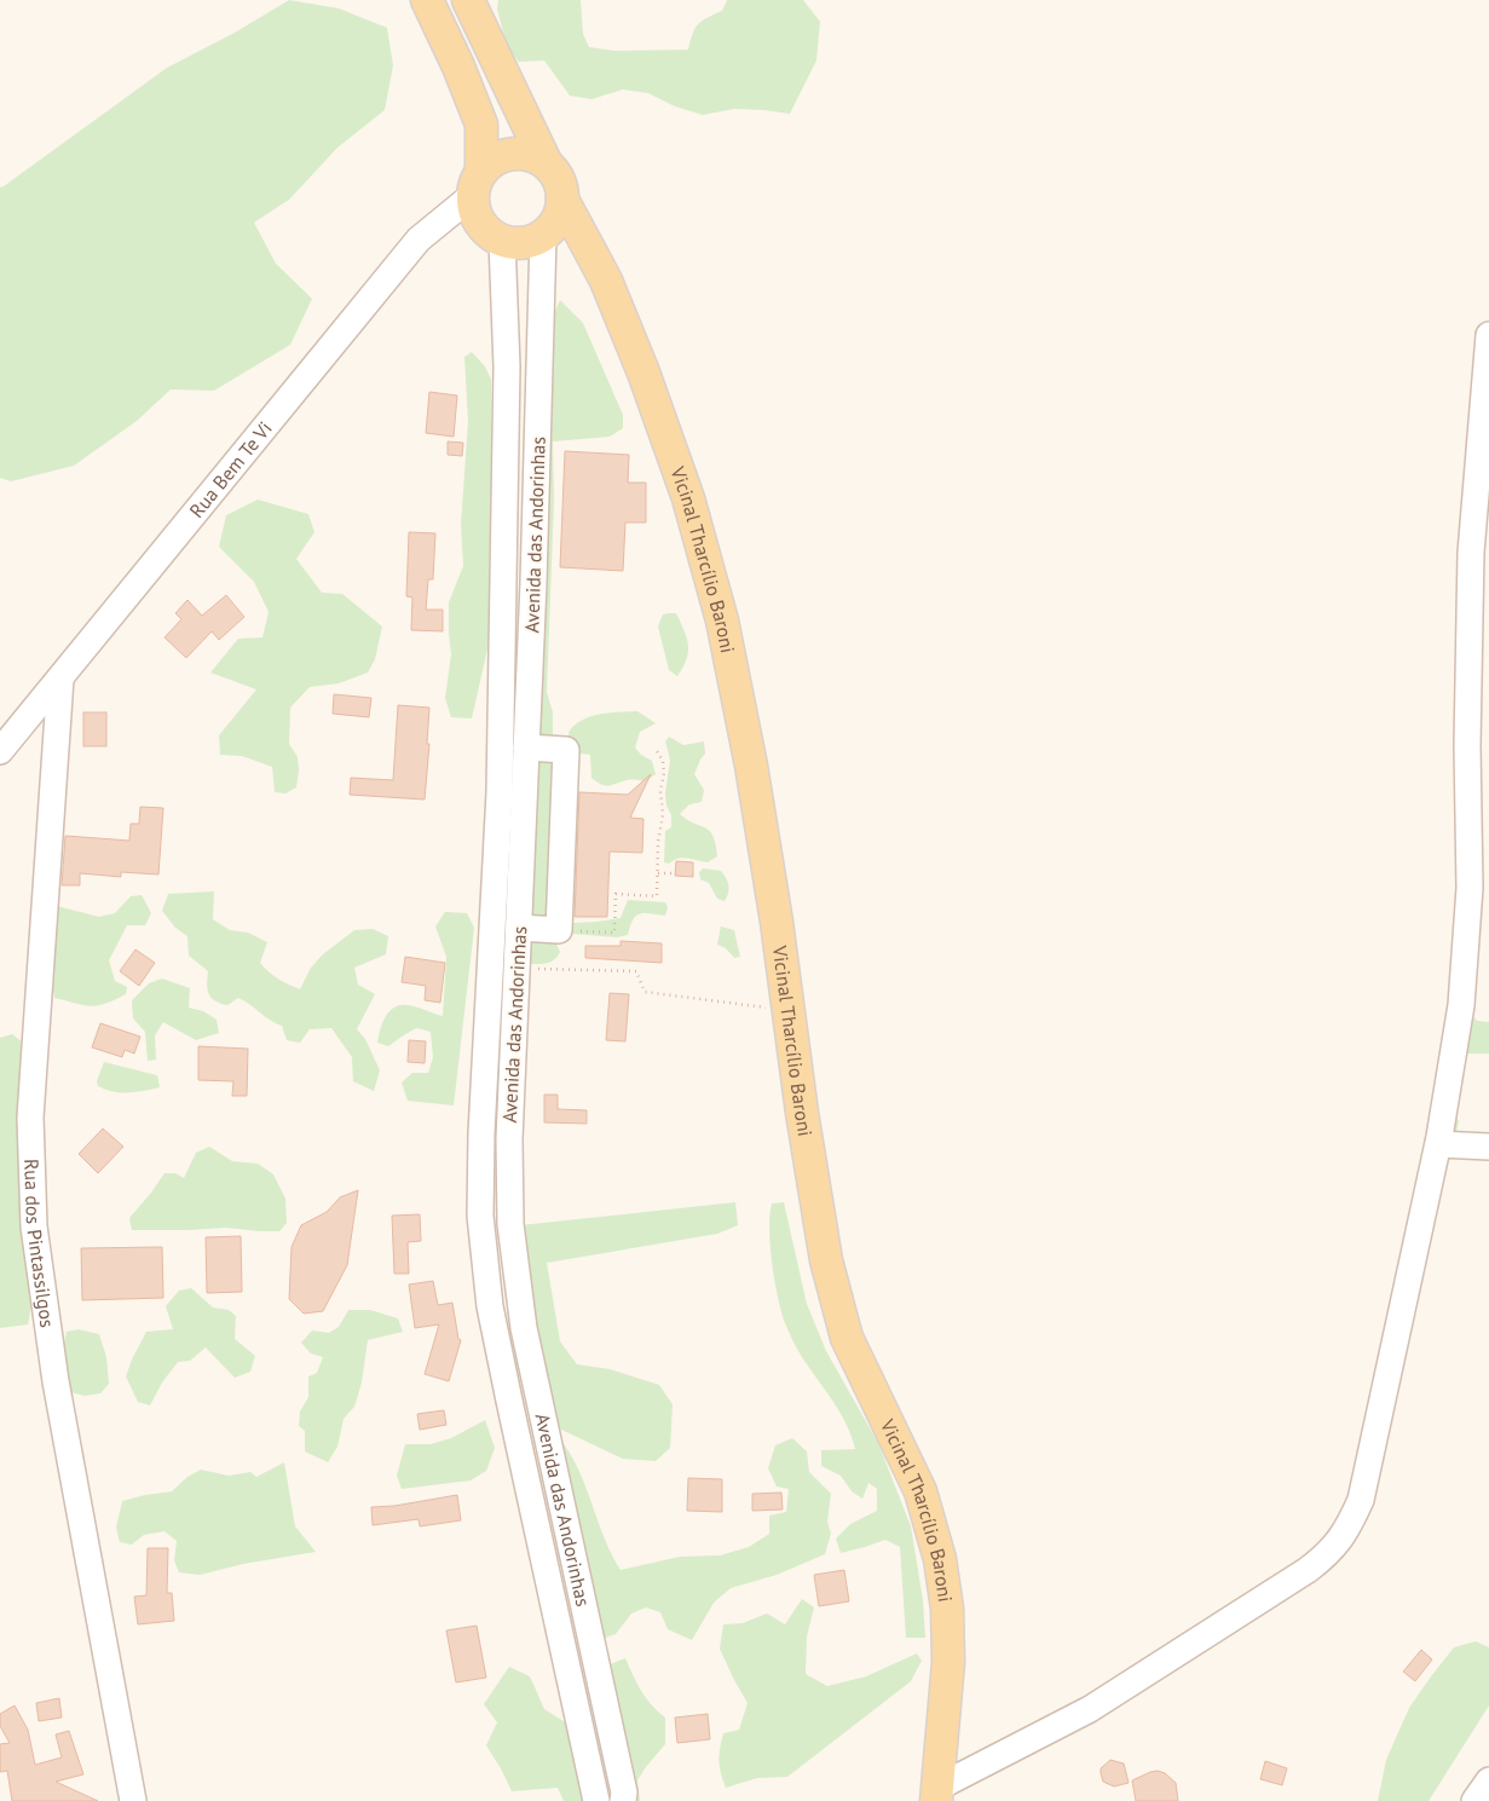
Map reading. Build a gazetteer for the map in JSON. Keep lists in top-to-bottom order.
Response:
{
  "streets": {
    "main road": ["Vicinal Tharcílio Baroni"],
    "street": ["Rua Bem Te Vi", "Avenida das Andorinhas", "Rua dos Pintassilgos"]
  },
  "crossings": [
    ["Rua Bem Te Vi", "Avenida das Andorinhas"],
    ["Rua Bem Te Vi", "Vicinal Tharcílio Baroni"],
    ["Rua Bem Te Vi", "Rua dos Pintassilgos"],
    ["Avenida das Andorinhas", "Vicinal Tharcílio Baroni"]
  ]
}
